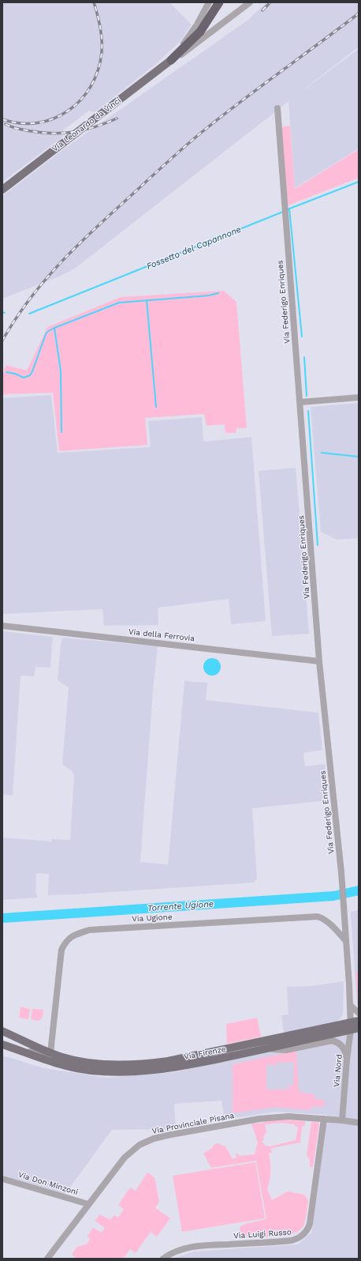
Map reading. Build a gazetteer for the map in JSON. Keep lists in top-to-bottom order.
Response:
{
  "streets": {
    "main road": ["Via Leonardo da Vinci", "Via Firenze"],
    "street": [
      "Via Federigo Enriques",
      "Via della Ferrovia",
      "Via Ugione",
      "Via Nord",
      "Via Provinciale Pisana",
      "Via Don Minzoni",
      "Via Luigi Russo"
    ]
  },
  "crossings": [
    ["Via Federigo Enriques", "Via della Ferrovia"],
    ["Via Federigo Enriques", "Via Ugione"],
    ["Via Federigo Enriques", "Via Firenze"],
    ["Via Federigo Enriques", "Via Nord"],
    ["Via Ugione", "Via Firenze"],
    ["Via Firenze", "Via Nord"],
    ["Via Nord", "Via Provinciale Pisana"],
    ["Via Provinciale Pisana", "Via Don Minzoni"],
    ["Via Provinciale Pisana", "Via Luigi Russo"]
  ],
  "water": ["Fossetto del Capannone", "Torrente Ugione"]
}
